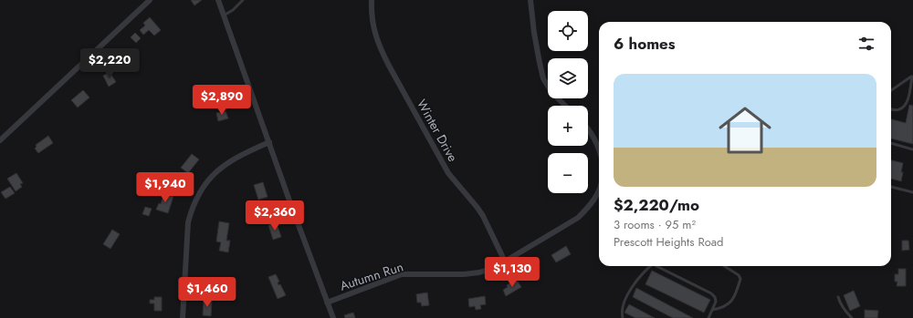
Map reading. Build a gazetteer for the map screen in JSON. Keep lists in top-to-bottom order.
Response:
{
  "streets": {
    "street": ["Winter Drive", "Autumn Run"]
  },
  "crossings": [
    ["Winter Drive", "Autumn Run"]
  ],
  "page": {
    "map_buttons": ["+", "−"],
    "heading": "6 homes",
    "price": [
      "$2,220",
      "$2,890",
      "$1,940",
      "$2,360",
      "$1,130",
      "$1,460"
    ],
    "list": [
      {
        "name": "$2,220/mo",
        "note": "3 rooms · 95 m² · Prescott Heights Road"
      }
    ]
  }
}
